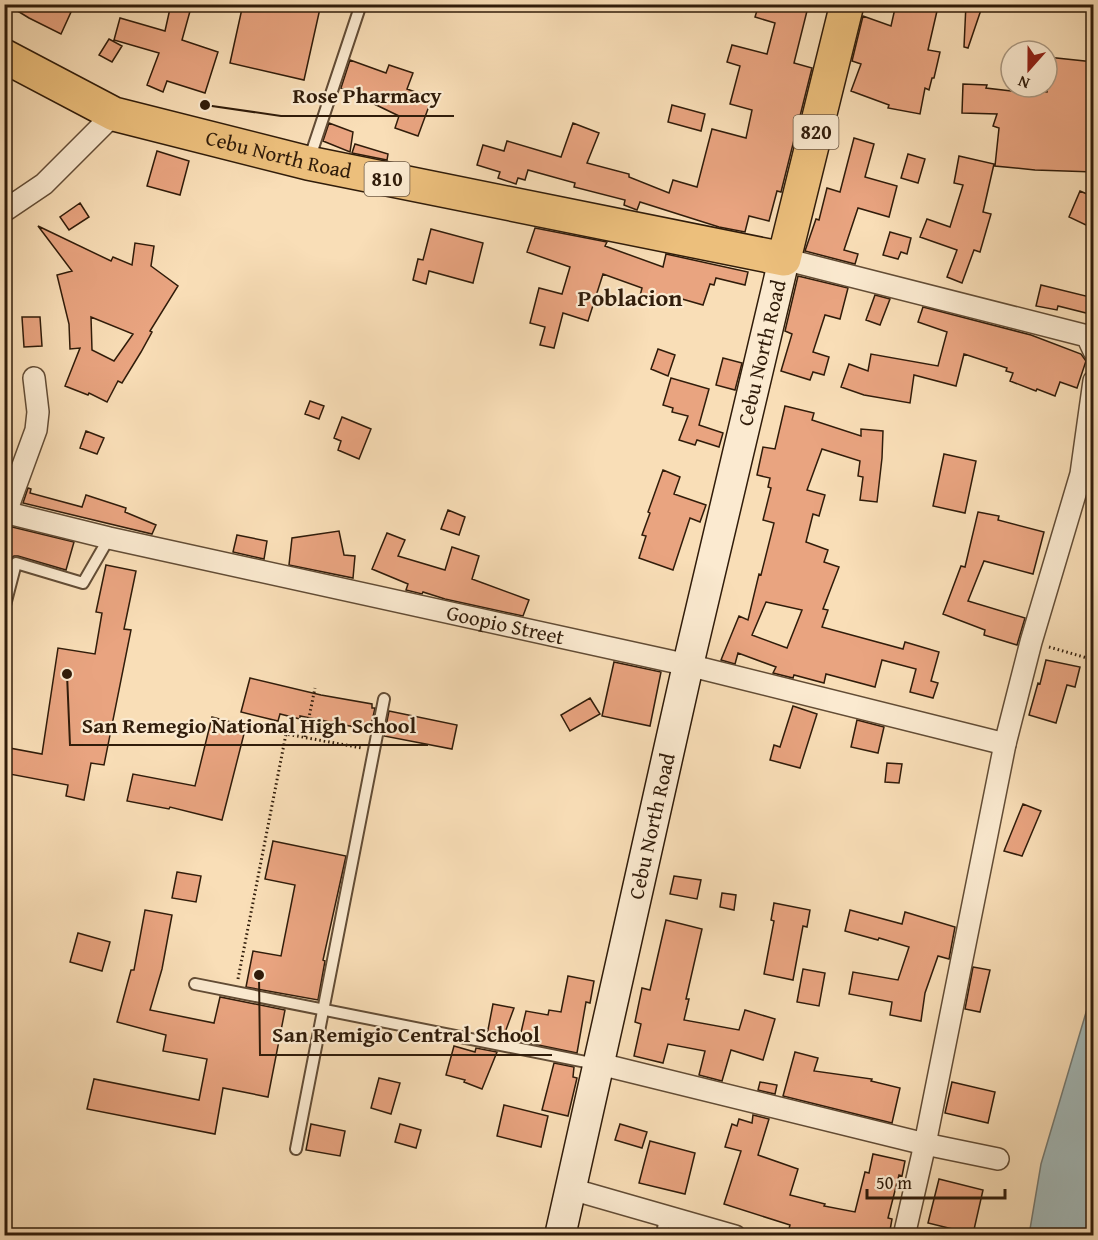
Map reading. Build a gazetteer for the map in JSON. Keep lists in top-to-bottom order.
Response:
{
  "streets": {
    "highway": ["820", "Cebu North Road", "810"],
    "street": ["Goopio Street"]
  },
  "crossings": [
    ["820", "Cebu North Road"],
    ["Cebu North Road", "Goopio Street"]
  ],
  "districts": ["Poblacion"],
  "places": ["Rose Pharmacy", "San Remegio National High School", "San Remigio Central School"],
  "scale_bar": "50 m",
  "north": "bottom"
}
